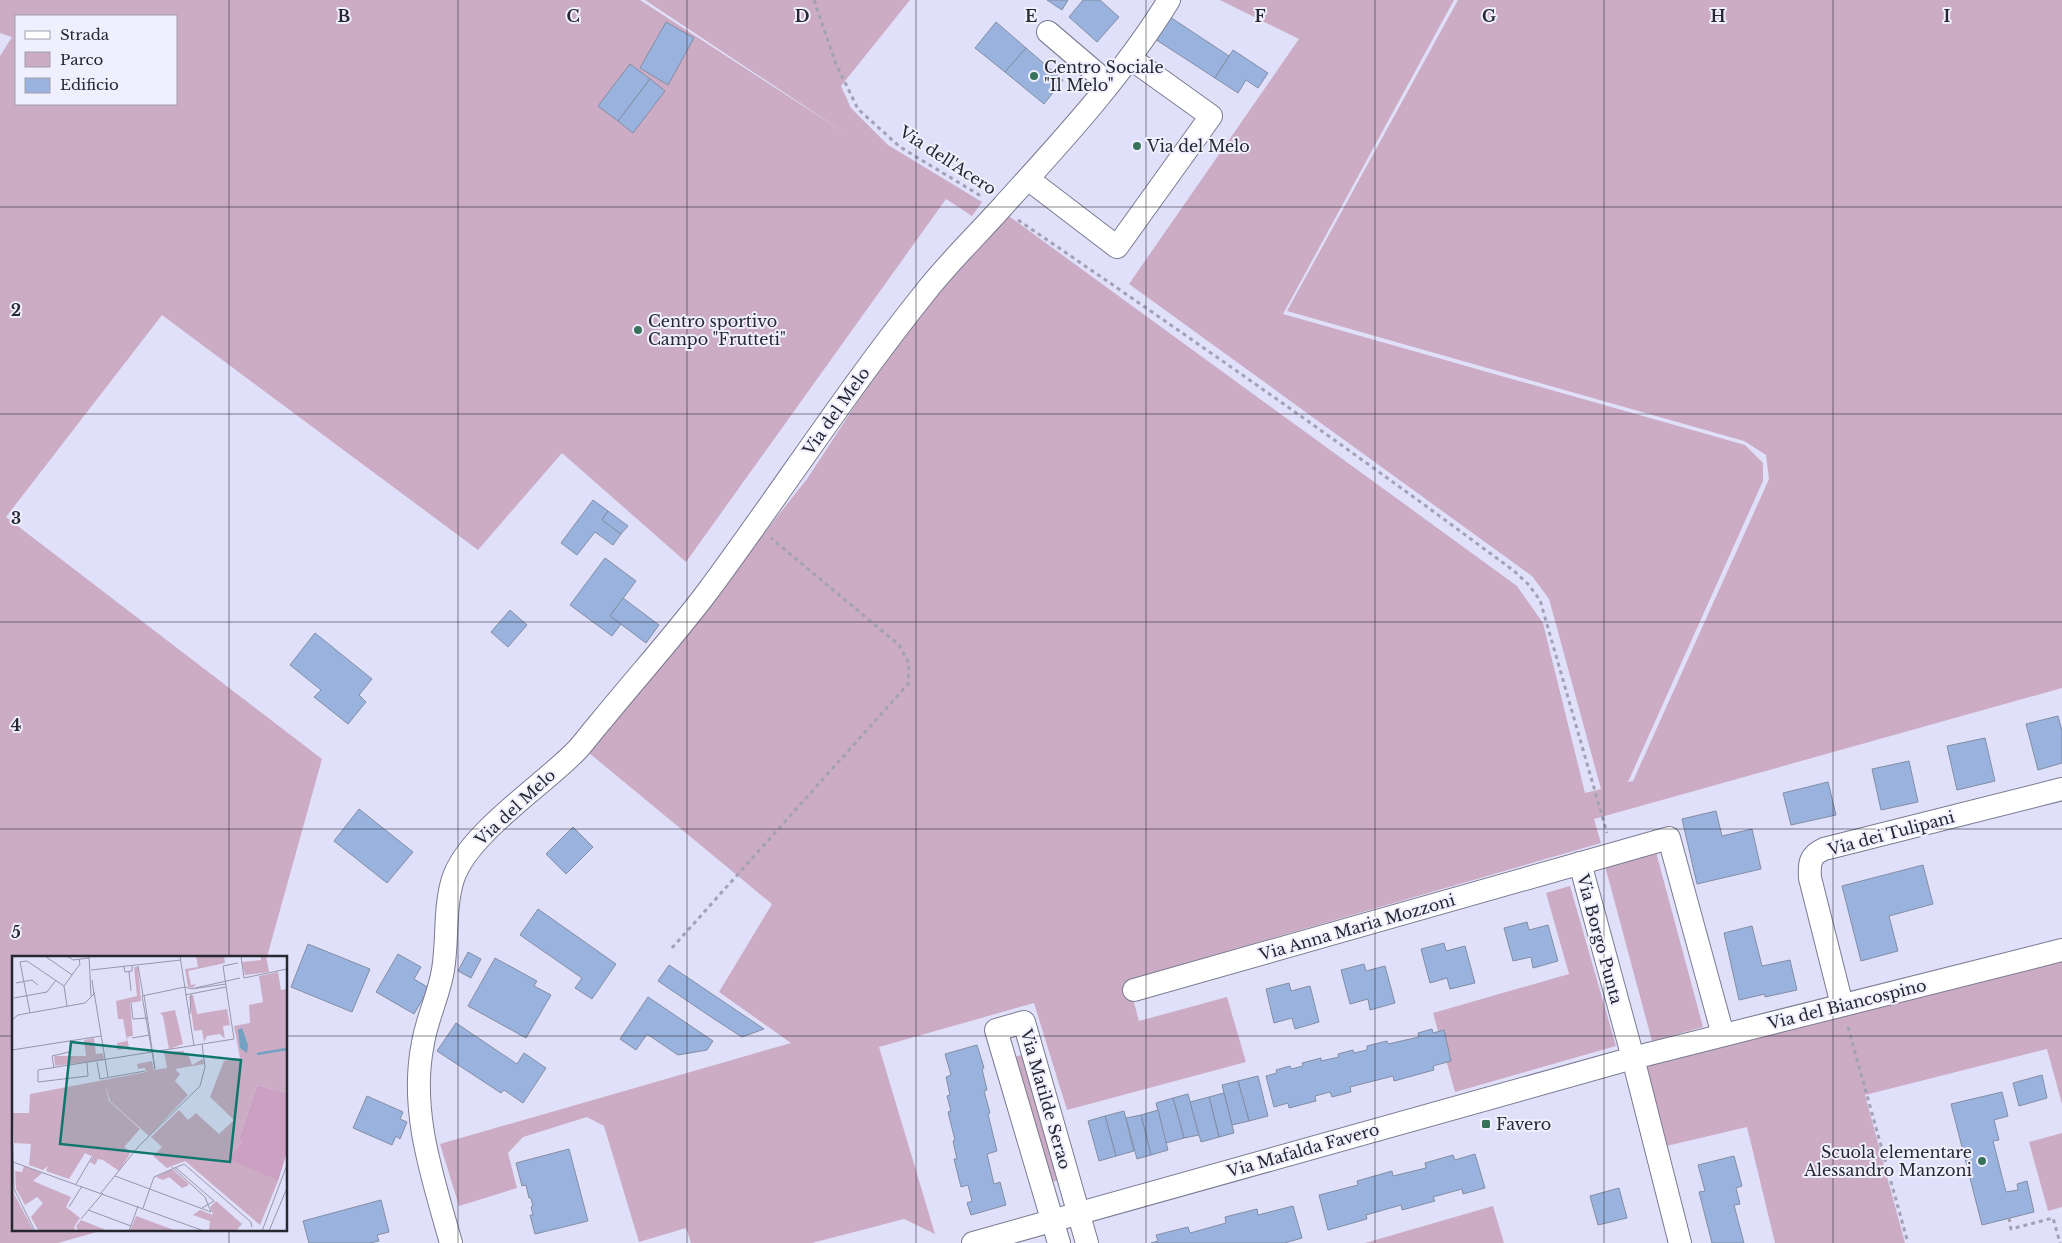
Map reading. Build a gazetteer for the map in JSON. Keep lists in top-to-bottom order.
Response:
{
  "streets": {
    "street": [
      "Via del Melo",
      "Via dei Tulipani",
      "Via Anna Maria Mozzoni",
      "Via Borgo Punta",
      "Via del Biancospino",
      "Via Matilde Serao",
      "Via Mafalda Favero"
    ],
    "path": ["Via dell'Acero"]
  },
  "crossings": [
    ["Via dell'Acero", "Via del Melo"],
    ["Via dei Tulipani", "Via del Biancospino"],
    ["Via Anna Maria Mozzoni", "Via Borgo Punta"],
    ["Via Borgo Punta", "Via del Biancospino"],
    ["Via Borgo Punta", "Via Mafalda Favero"],
    ["Via del Biancospino", "Via Mafalda Favero"],
    ["Via Matilde Serao", "Via Mafalda Favero"]
  ],
  "places": {
    "other": [
      "Centro Sociale \"Il Melo\"",
      "Via del Melo",
      "Centro sportivo Campo \"Frutteti\"",
      "Scuola elementare Alessandro Manzoni"
    ],
    "transit": ["Favero"]
  },
  "legend": ["Strada", "Parco", "Edificio"],
  "grid": {
    "columns": [
      "B",
      "C",
      "D",
      "E",
      "F",
      "G",
      "H",
      "I"
    ],
    "rows": [
      "2",
      "3",
      "4",
      "5"
    ]
  }
}
